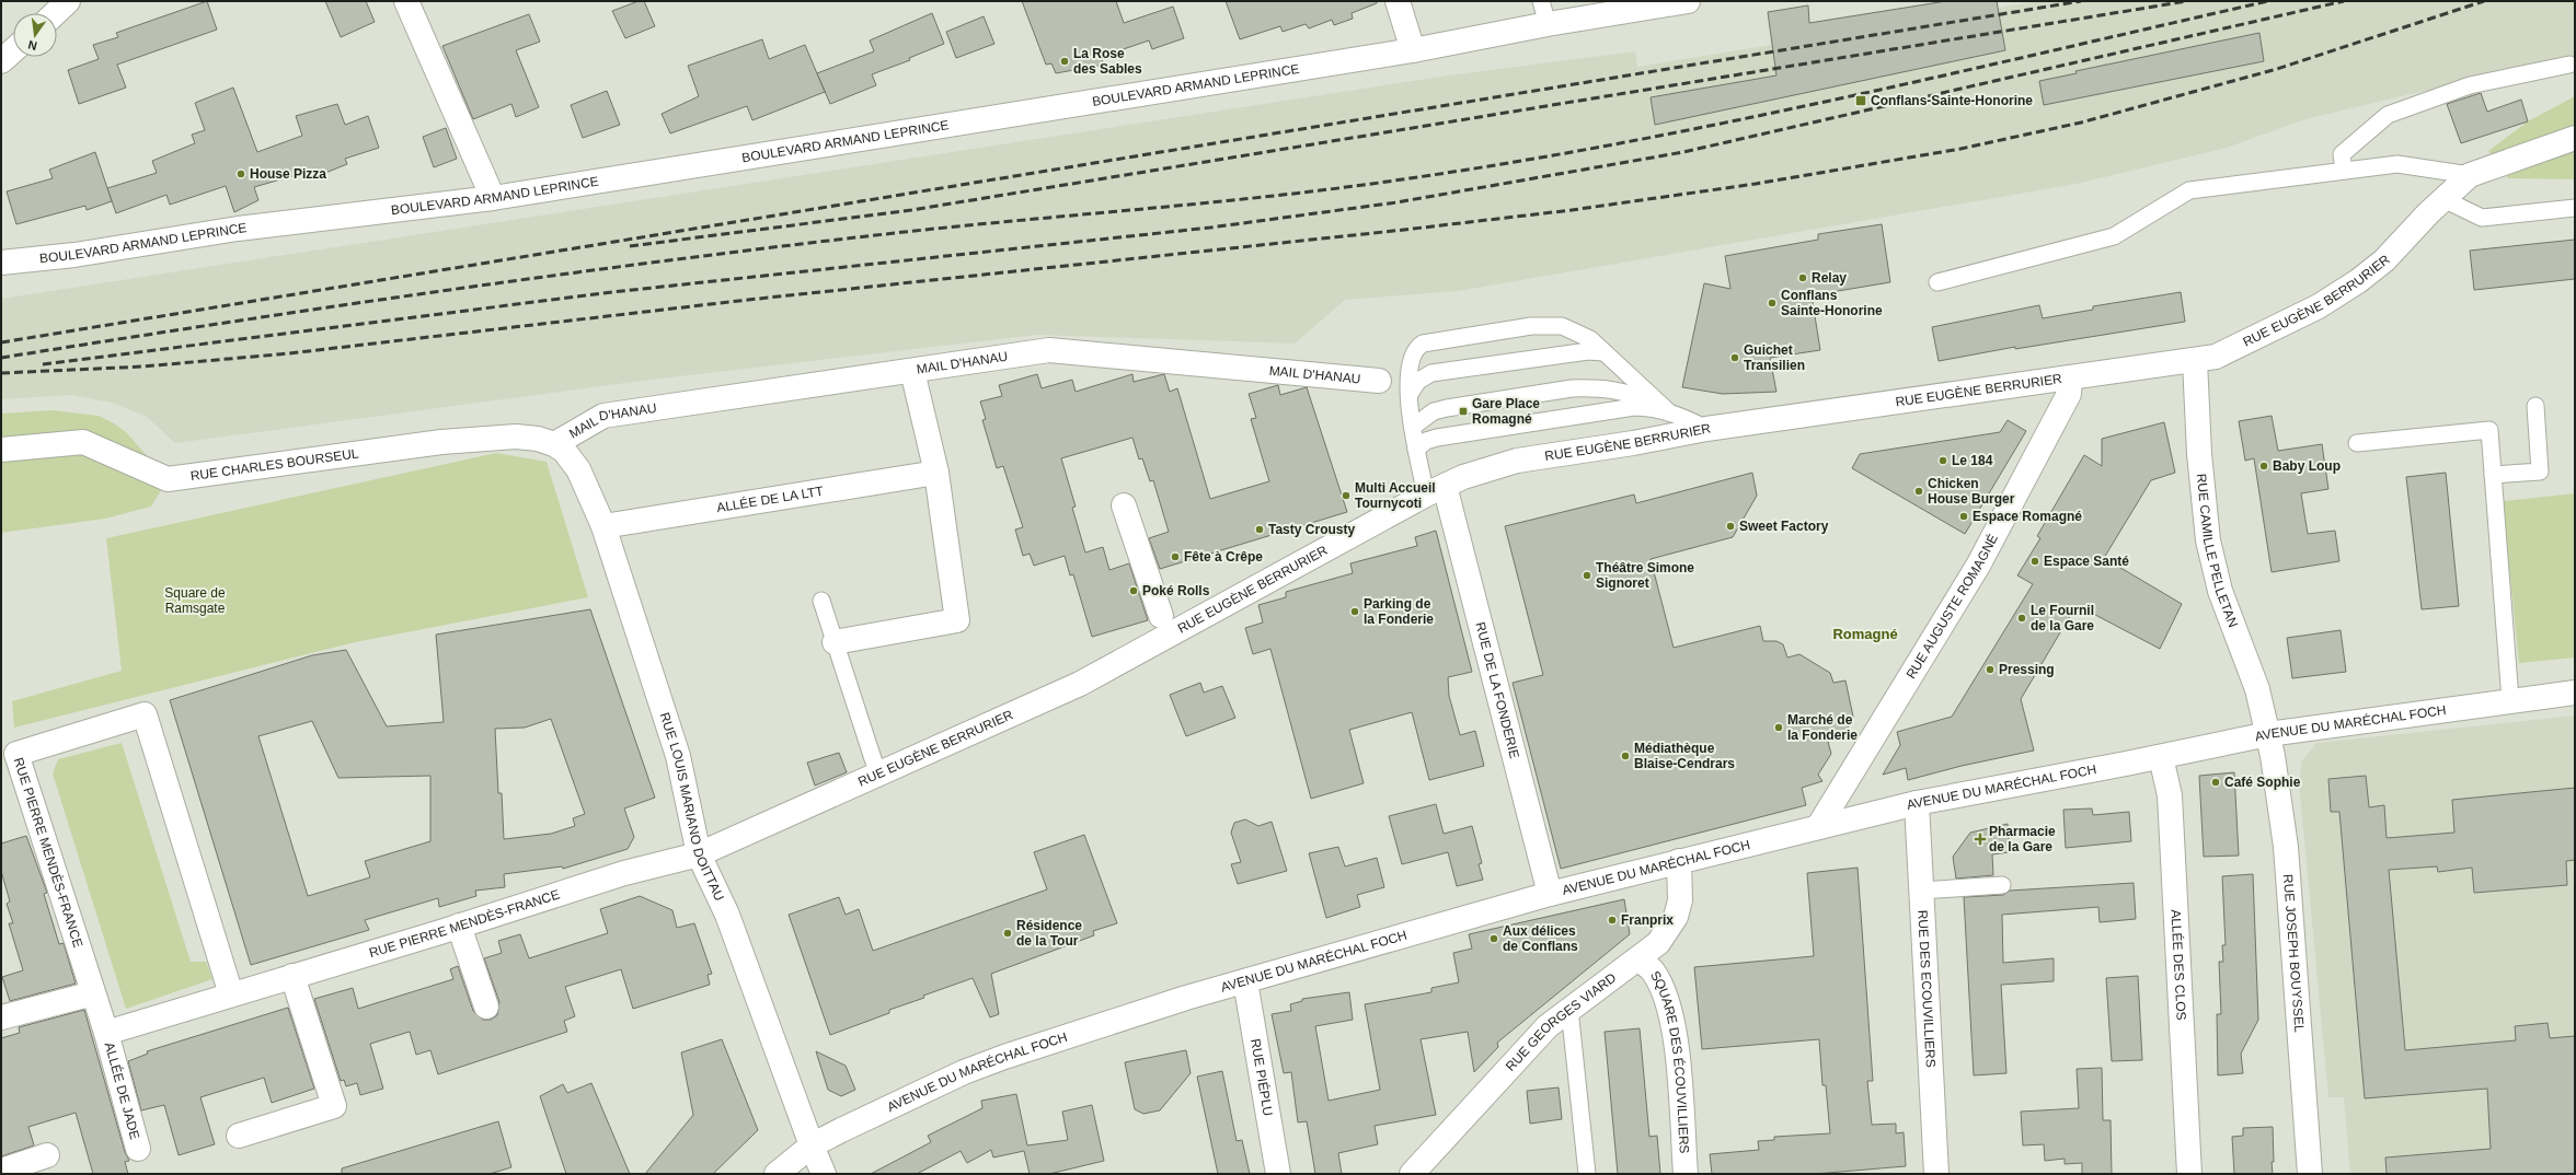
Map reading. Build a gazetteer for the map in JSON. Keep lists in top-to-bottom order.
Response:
{
  "streets": {
    "street": [
      "BOULEVARD ARMAND LEPRINCE",
      "RUE EUGÈNE BERRURIER",
      "MAIL D'HANAU",
      "RUE CHARLES BOURSEUL",
      "ALLÉE DE LA LTT",
      "RUE CAMILLE PELLETAN",
      "RUE AUGUSTE ROMAGNÉ",
      "RUE DE LA FONDERIE",
      "AVENUE DU MARÉCHAL FOCH",
      "RUE LOUIS MARIANO DOITTAU",
      "RUE PIERRE MENDÈS-FRANCE",
      "RUE JOSEPH BOUYSSEL",
      "ALLÉE DES CLOS",
      "RUE DES ECOUVILLIERS",
      "RUE GEORGES VIARD",
      "SQUARE DES ÉCOUVILLIERS",
      "RUE PIÉPLU",
      "ALLÉE DE JADE"
    ]
  },
  "crossings": [
    ["RUE EUGÈNE BERRURIER", "RUE CAMILLE PELLETAN"],
    ["RUE EUGÈNE BERRURIER", "RUE AUGUSTE ROMAGNÉ"],
    ["RUE EUGÈNE BERRURIER", "RUE DE LA FONDERIE"],
    ["RUE EUGÈNE BERRURIER", "RUE LOUIS MARIANO DOITTAU"],
    ["RUE EUGÈNE BERRURIER", "RUE PIERRE MENDÈS-FRANCE"],
    ["MAIL D'HANAU", "RUE CHARLES BOURSEUL"],
    ["MAIL D'HANAU", "RUE LOUIS MARIANO DOITTAU"],
    ["RUE CHARLES BOURSEUL", "RUE LOUIS MARIANO DOITTAU"],
    ["ALLÉE DE LA LTT", "RUE LOUIS MARIANO DOITTAU"],
    ["RUE CAMILLE PELLETAN", "AVENUE DU MARÉCHAL FOCH"],
    ["RUE CAMILLE PELLETAN", "RUE JOSEPH BOUYSSEL"],
    ["RUE AUGUSTE ROMAGNÉ", "AVENUE DU MARÉCHAL FOCH"],
    ["RUE DE LA FONDERIE", "AVENUE DU MARÉCHAL FOCH"],
    ["AVENUE DU MARÉCHAL FOCH", "RUE LOUIS MARIANO DOITTAU"],
    ["AVENUE DU MARÉCHAL FOCH", "RUE JOSEPH BOUYSSEL"],
    ["AVENUE DU MARÉCHAL FOCH", "ALLÉE DES CLOS"],
    ["AVENUE DU MARÉCHAL FOCH", "RUE DES ECOUVILLIERS"],
    ["AVENUE DU MARÉCHAL FOCH", "RUE GEORGES VIARD"],
    ["AVENUE DU MARÉCHAL FOCH", "RUE PIÉPLU"],
    ["RUE LOUIS MARIANO DOITTAU", "RUE PIERRE MENDÈS-FRANCE"],
    ["RUE PIERRE MENDÈS-FRANCE", "ALLÉE DE JADE"],
    ["RUE GEORGES VIARD", "SQUARE DES ÉCOUVILLIERS"]
  ],
  "districts": ["Romagné"],
  "parks": ["Square de Ramsgate"],
  "places": {
    "other": [
      "La Rose des Sables",
      "House Pizza",
      "Relay",
      "Conflans Sainte-Honorine",
      "Guichet Transilien",
      "Le 184",
      "Baby Loup",
      "Chicken House Burger",
      "Multi Accueil Tournycoti",
      "Espace Romagné",
      "Sweet Factory",
      "Tasty Crousty",
      "Fête à Crêpe",
      "Espace Santé",
      "Théâtre Simone Signoret",
      "Poké Rolls",
      "Parking de la Fonderie",
      "Le Fournil de la Gare",
      "Pressing",
      "Marché de la Fonderie",
      "Médiathèque Blaise-Cendrars",
      "Café Sophie",
      "Franprix",
      "Résidence de la Tour",
      "Aux délices de Conflans"
    ],
    "transit": ["Conflans-Sainte-Honorine", "Gare Place Romagné"],
    "health": ["Pharmacie de la Gare"]
  },
  "north": "bottom"
}
